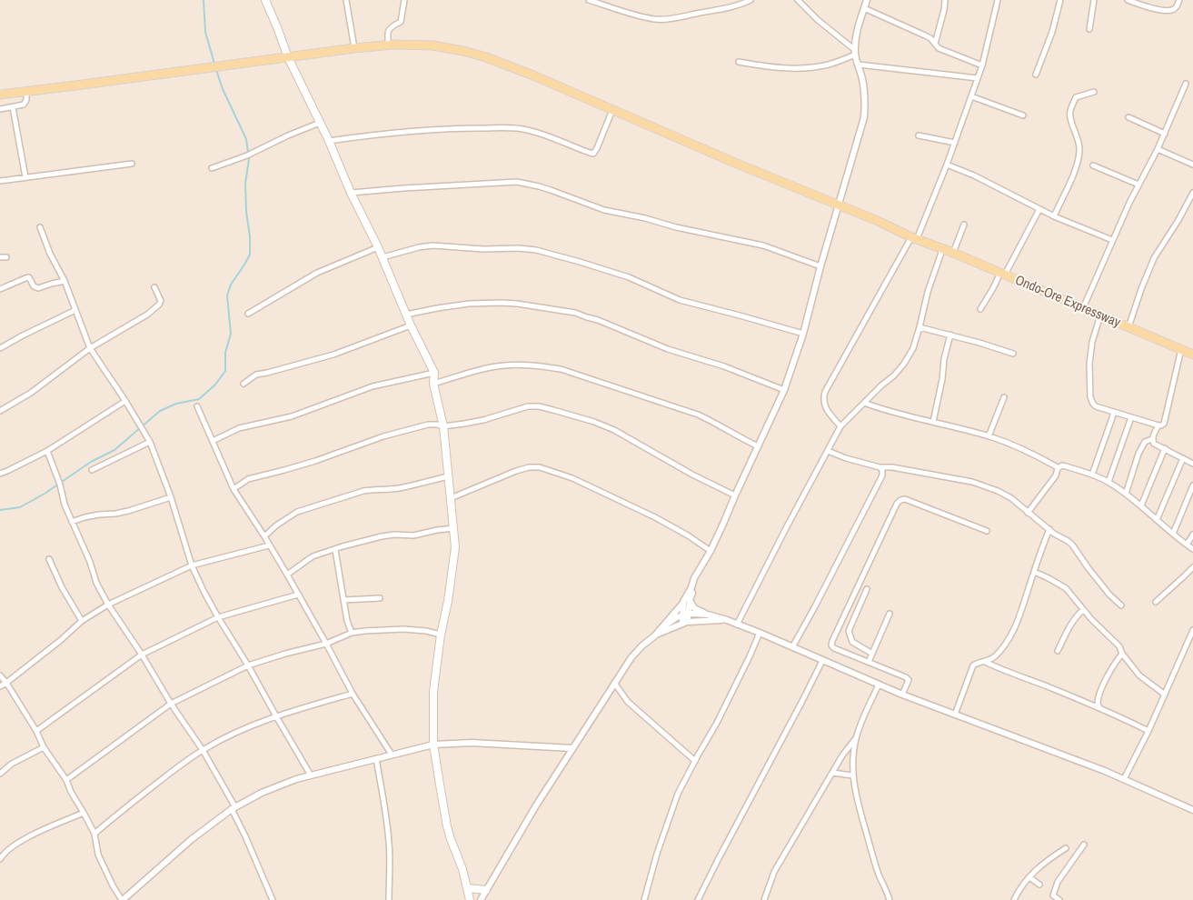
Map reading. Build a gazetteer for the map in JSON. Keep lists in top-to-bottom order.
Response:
{
  "streets": {
    "main road": ["Ondo-Ore Expressway"]
  }
}
